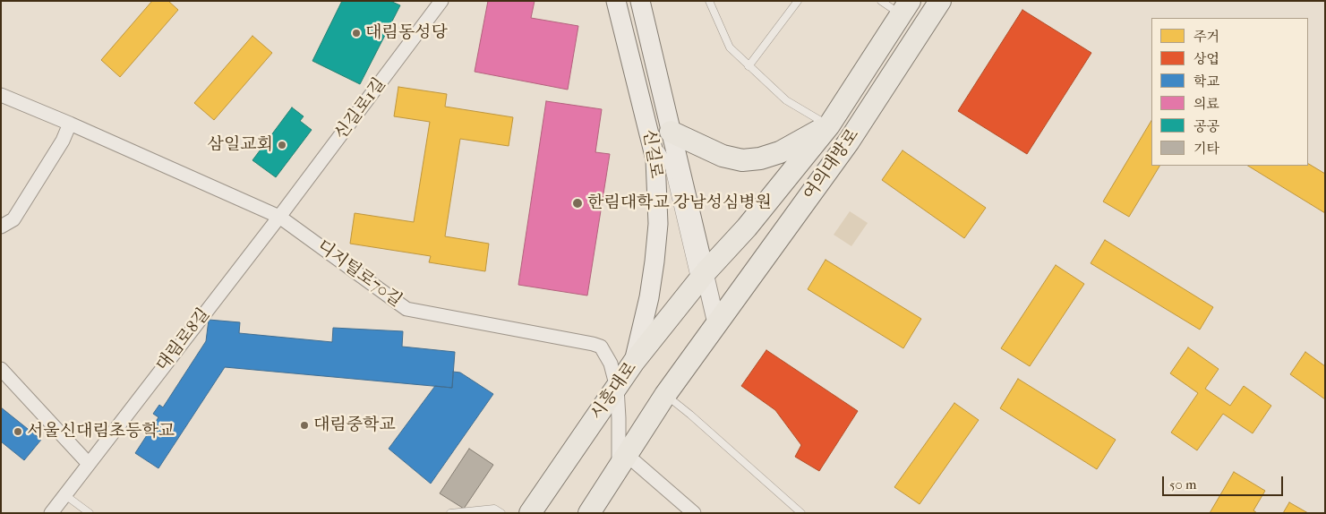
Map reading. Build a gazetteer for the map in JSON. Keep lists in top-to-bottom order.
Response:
{
  "streets": {
    "main road": ["신길로", "여의대방로", "시흥대로"],
    "street": ["신길로1길", "디지털로70길", "대림로8길"]
  },
  "crossings": [
    ["신길로1길", "디지털로70길"],
    ["신길로1길", "대림로8길"],
    ["신길로", "여의대방로"],
    ["신길로", "시흥대로"],
    ["여의대방로", "시흥대로"],
    ["디지털로70길", "대림로8길"],
    ["디지털로70길", "시흥대로"]
  ],
  "places": [
    "대림동성당",
    "삼일교회",
    "한림대학교 강남성심병원",
    "대림중학교",
    "서울신대림초등학교"
  ],
  "legend": [
    "주거",
    "상업",
    "학교",
    "의료",
    "공공",
    "기타"
  ],
  "scale_bar": "50 m"
}
